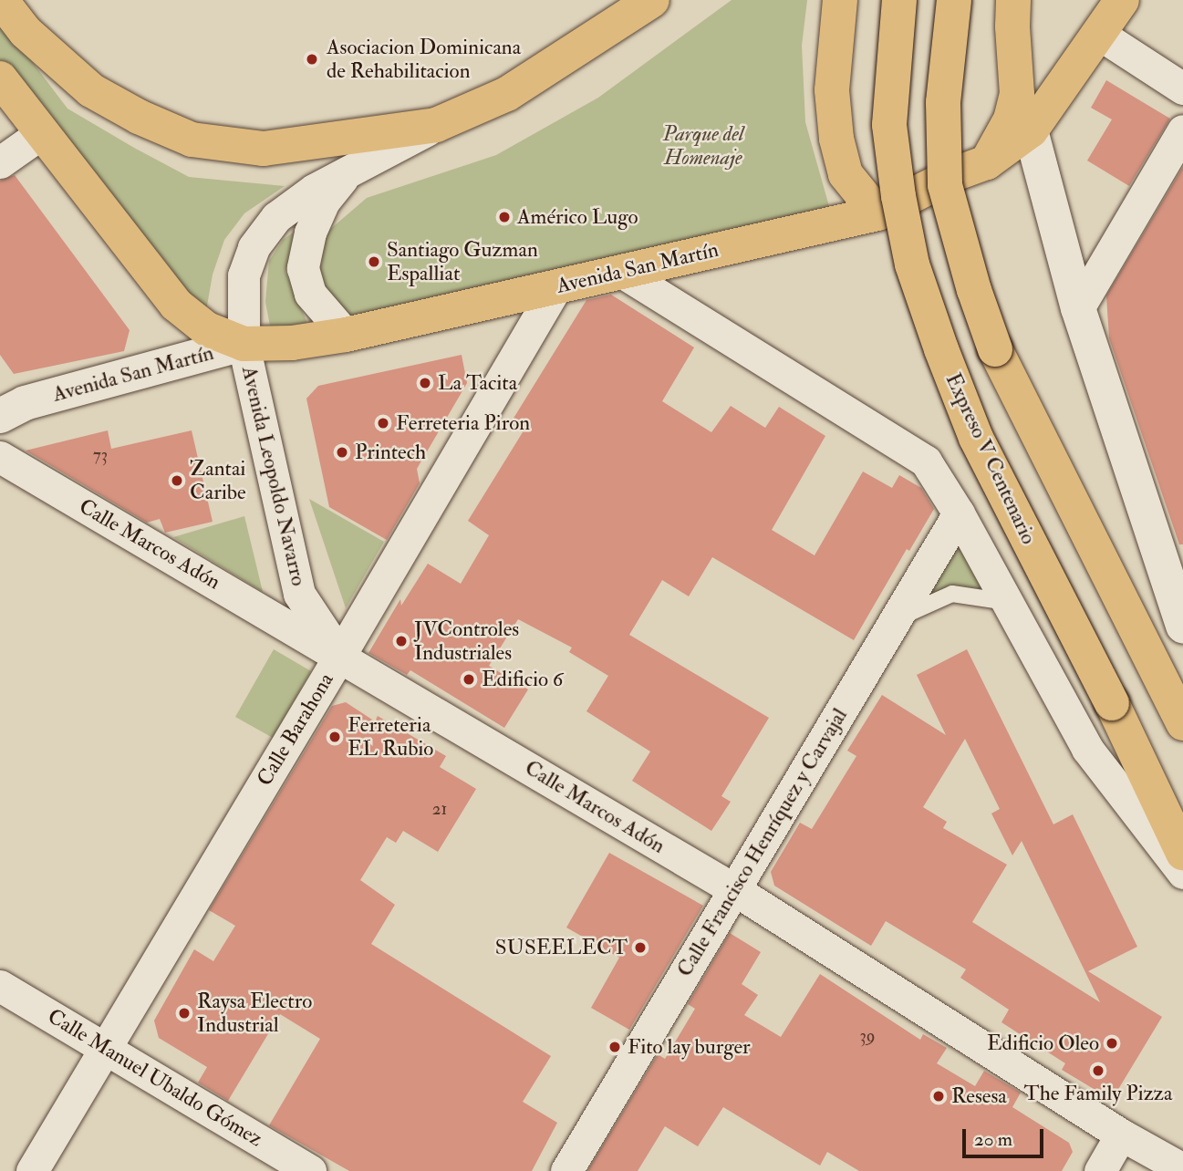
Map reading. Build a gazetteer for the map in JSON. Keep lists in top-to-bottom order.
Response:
{
  "streets": {
    "main road": ["Avenida San Martín", "Expreso V Centenario", "Avenida Leopoldo Navarro"],
    "street": [
      "Calle Marcos Adón",
      "Calle Barahona",
      "Calle Francisco Henríquez y Carvajal",
      "Calle Manuel Ubaldo Gómez"
    ]
  },
  "crossings": [
    ["Avenida San Martín", "Avenida Leopoldo Navarro"],
    ["Avenida San Martín", "Calle Barahona"],
    ["Avenida Leopoldo Navarro", "Calle Marcos Adón"],
    ["Avenida Leopoldo Navarro", "Calle Barahona"],
    ["Calle Marcos Adón", "Calle Barahona"],
    ["Calle Marcos Adón", "Calle Francisco Henríquez y Carvajal"],
    ["Calle Barahona", "Calle Manuel Ubaldo Gómez"]
  ],
  "parks": ["Parque del Homenaje"],
  "places": [
    "Asociacion Dominicana de Rehabilitacion",
    "Américo Lugo",
    "Santiago Guzman Espalliat",
    "La Tacita",
    "Ferreteria Piron",
    "Printech",
    "Zantai Caribe",
    "JVControles Industriales",
    "Edificio 6",
    "Ferreteria EL Rubio",
    "SUSEELECT",
    "Raysa Electro Industrial",
    "Edificio Oleo",
    "Fito lay burger",
    "The Family Pizza",
    "Resesa"
  ],
  "house_numbers": ["73", "21", "39"],
  "scale_bar": "20 m"
}
